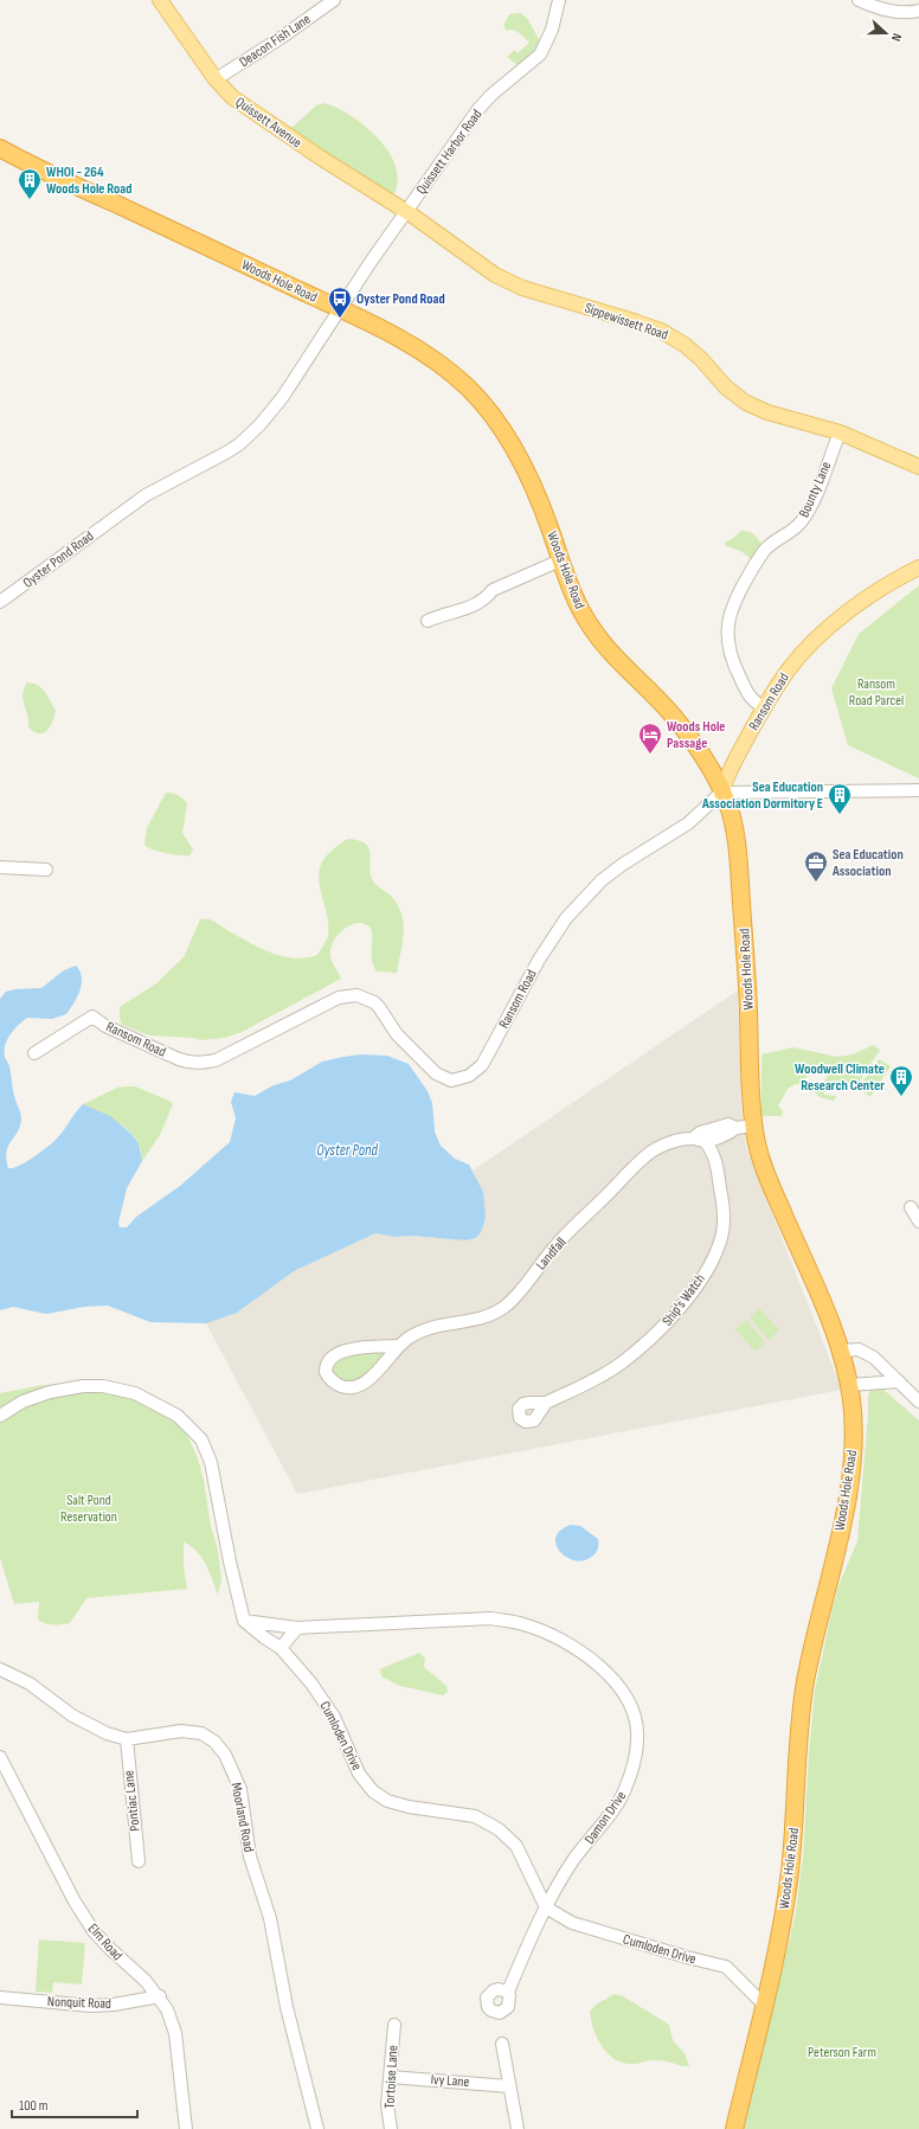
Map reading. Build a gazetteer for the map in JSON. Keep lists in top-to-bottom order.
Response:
{
  "streets": {
    "highway": ["Woods Hole Road"],
    "main road": ["Quissett Avenue", "Sippewissett Road", "Ransom Road"],
    "street": [
      "Deacon Fish Lane",
      "Quissett Harbor Road",
      "Bounty Lane",
      "Oyster Pond Road",
      "Landfall",
      "Ship's Watch",
      "Cumloden Drive",
      "Pontiac Lane",
      "Moorland Road",
      "Damon Drive",
      "Elm Road",
      "Nonquit Road",
      "Tortoise Lane",
      "Ivy Lane"
    ]
  },
  "crossings": [
    ["Deacon Fish Lane", "Quissett Avenue"],
    ["Quissett Avenue", "Quissett Harbor Road"],
    ["Quissett Avenue", "Sippewissett Road"],
    ["Quissett Harbor Road", "Woods Hole Road"],
    ["Quissett Harbor Road", "Sippewissett Road"],
    ["Quissett Harbor Road", "Oyster Pond Road"],
    ["Woods Hole Road", "Oyster Pond Road"],
    ["Woods Hole Road", "Ransom Road"],
    ["Woods Hole Road", "Landfall"],
    ["Woods Hole Road", "Cumloden Drive"],
    ["Sippewissett Road", "Bounty Lane"],
    ["Bounty Lane", "Ransom Road"],
    ["Landfall", "Ship's Watch"],
    ["Cumloden Drive", "Damon Drive"],
    ["Pontiac Lane", "Moorland Road"],
    ["Elm Road", "Nonquit Road"],
    ["Tortoise Lane", "Ivy Lane"]
  ],
  "water": ["Oyster Pond"],
  "parks": ["Ransom Road Parcel", "Salt Pond Reservation", "Peterson Farm"],
  "places": {
    "building": ["WHOI - 264 Woods Hole Road", "Sea Education Association Dormitory E", "Woodwell Climate Research Center"],
    "bus stop": ["Oyster Pond Road"],
    "hotel": ["Woods Hole Passage"],
    "office": ["Sea Education Association"]
  },
  "scale_bar": "100 m",
  "north": "right"
}
